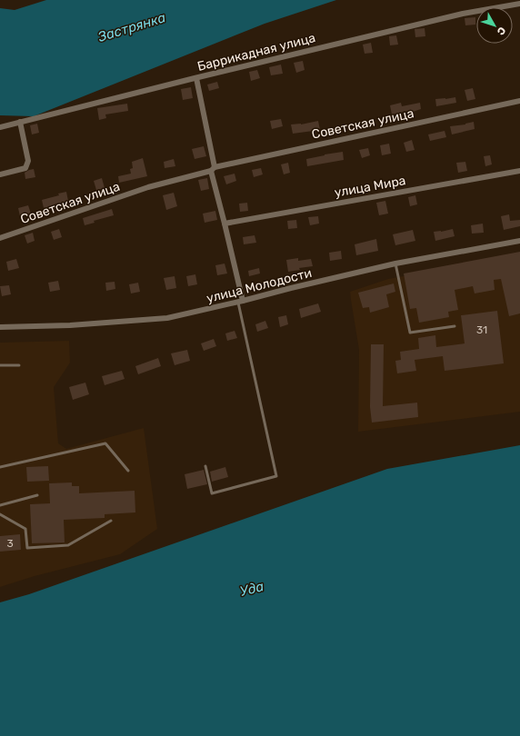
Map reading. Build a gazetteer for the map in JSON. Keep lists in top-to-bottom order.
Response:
{
  "streets": {
    "street": [
      "Баррикадная улица",
      "Советская улица",
      "улица Мира",
      "улица Молодости"
    ]
  },
  "water": ["Застрянка", "Уда"],
  "house_numbers": ["31", "3"],
  "north": "bottom right"
}
